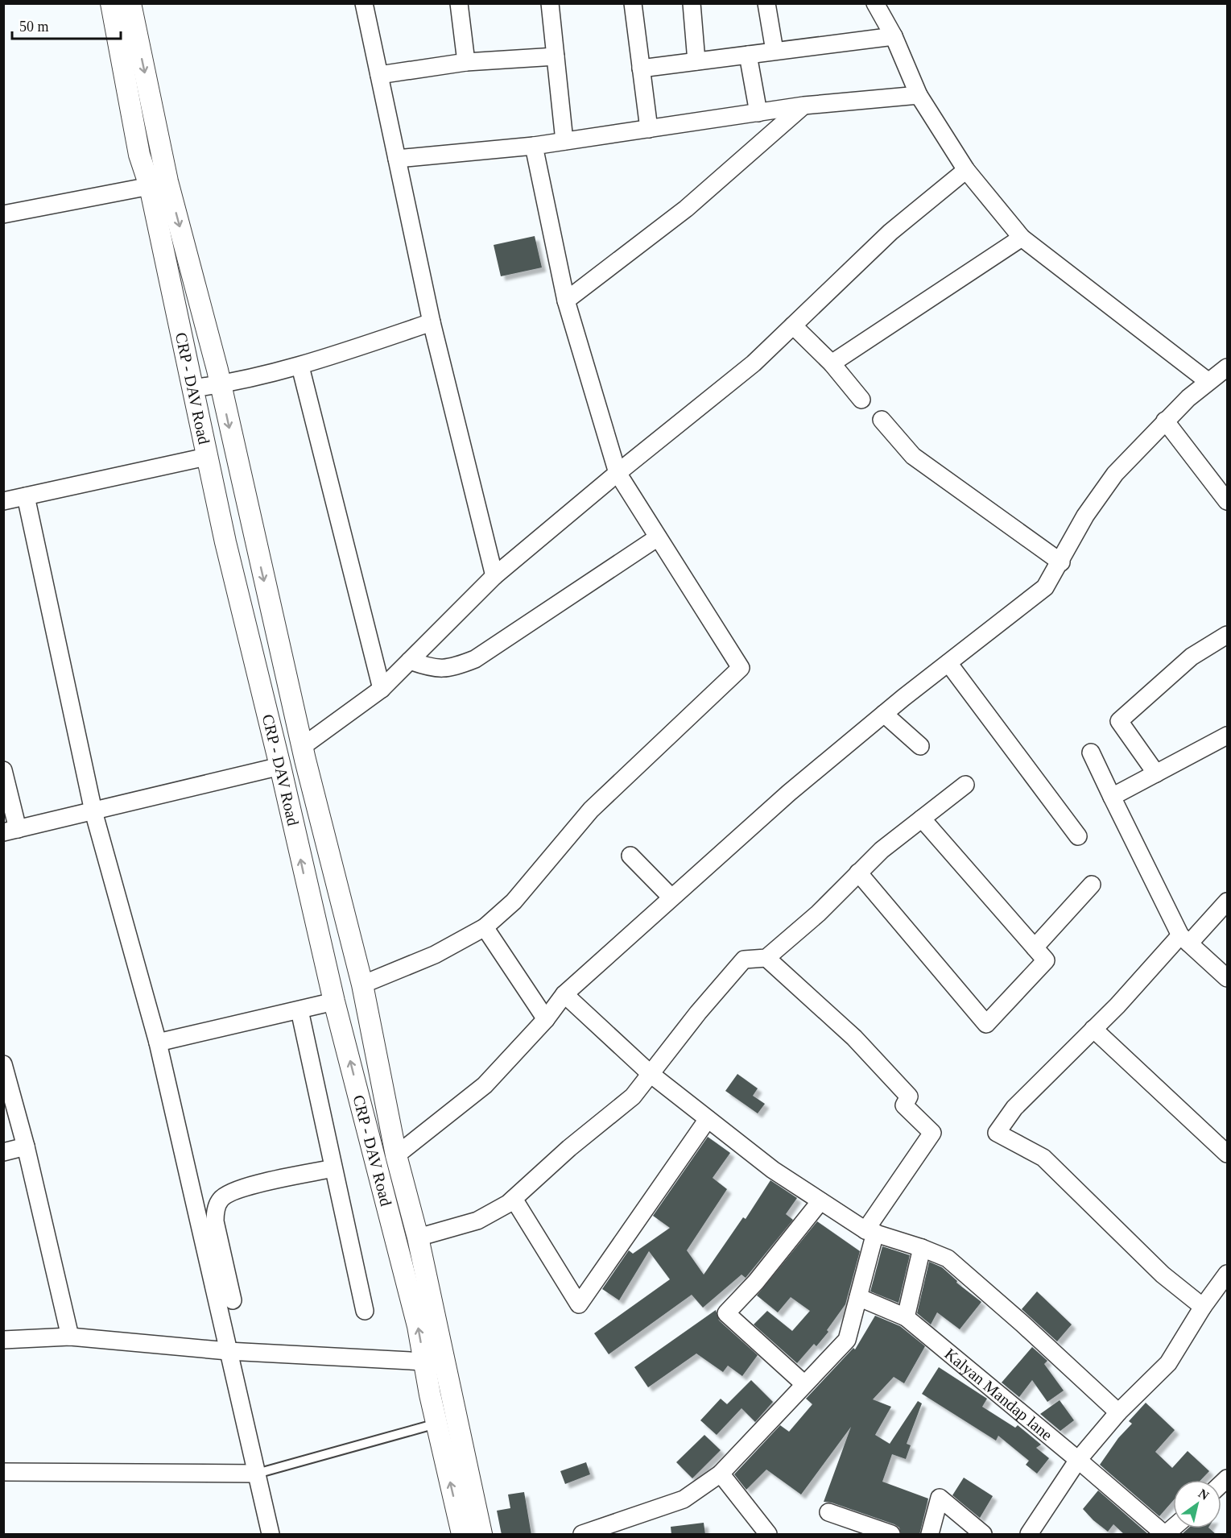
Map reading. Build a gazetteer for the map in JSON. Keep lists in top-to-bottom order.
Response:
{
  "streets": {
    "street": ["CRP - DAV Road", "Kalyan Mandap lane"]
  },
  "scale_bar": "50 m",
  "north": "top right"
}
